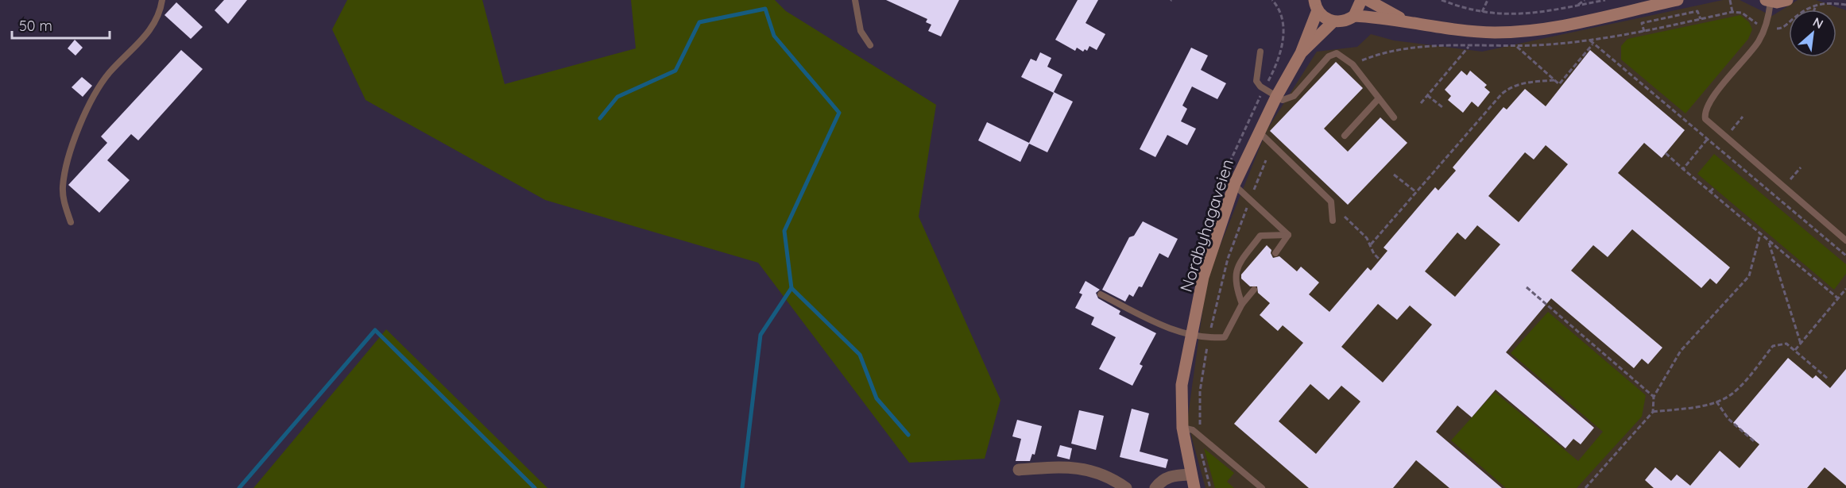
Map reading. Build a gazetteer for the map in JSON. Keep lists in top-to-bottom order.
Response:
{
  "streets": {
    "street": ["Nordbyhagaveien"]
  },
  "scale_bar": "50 m",
  "north": "top right"
}
